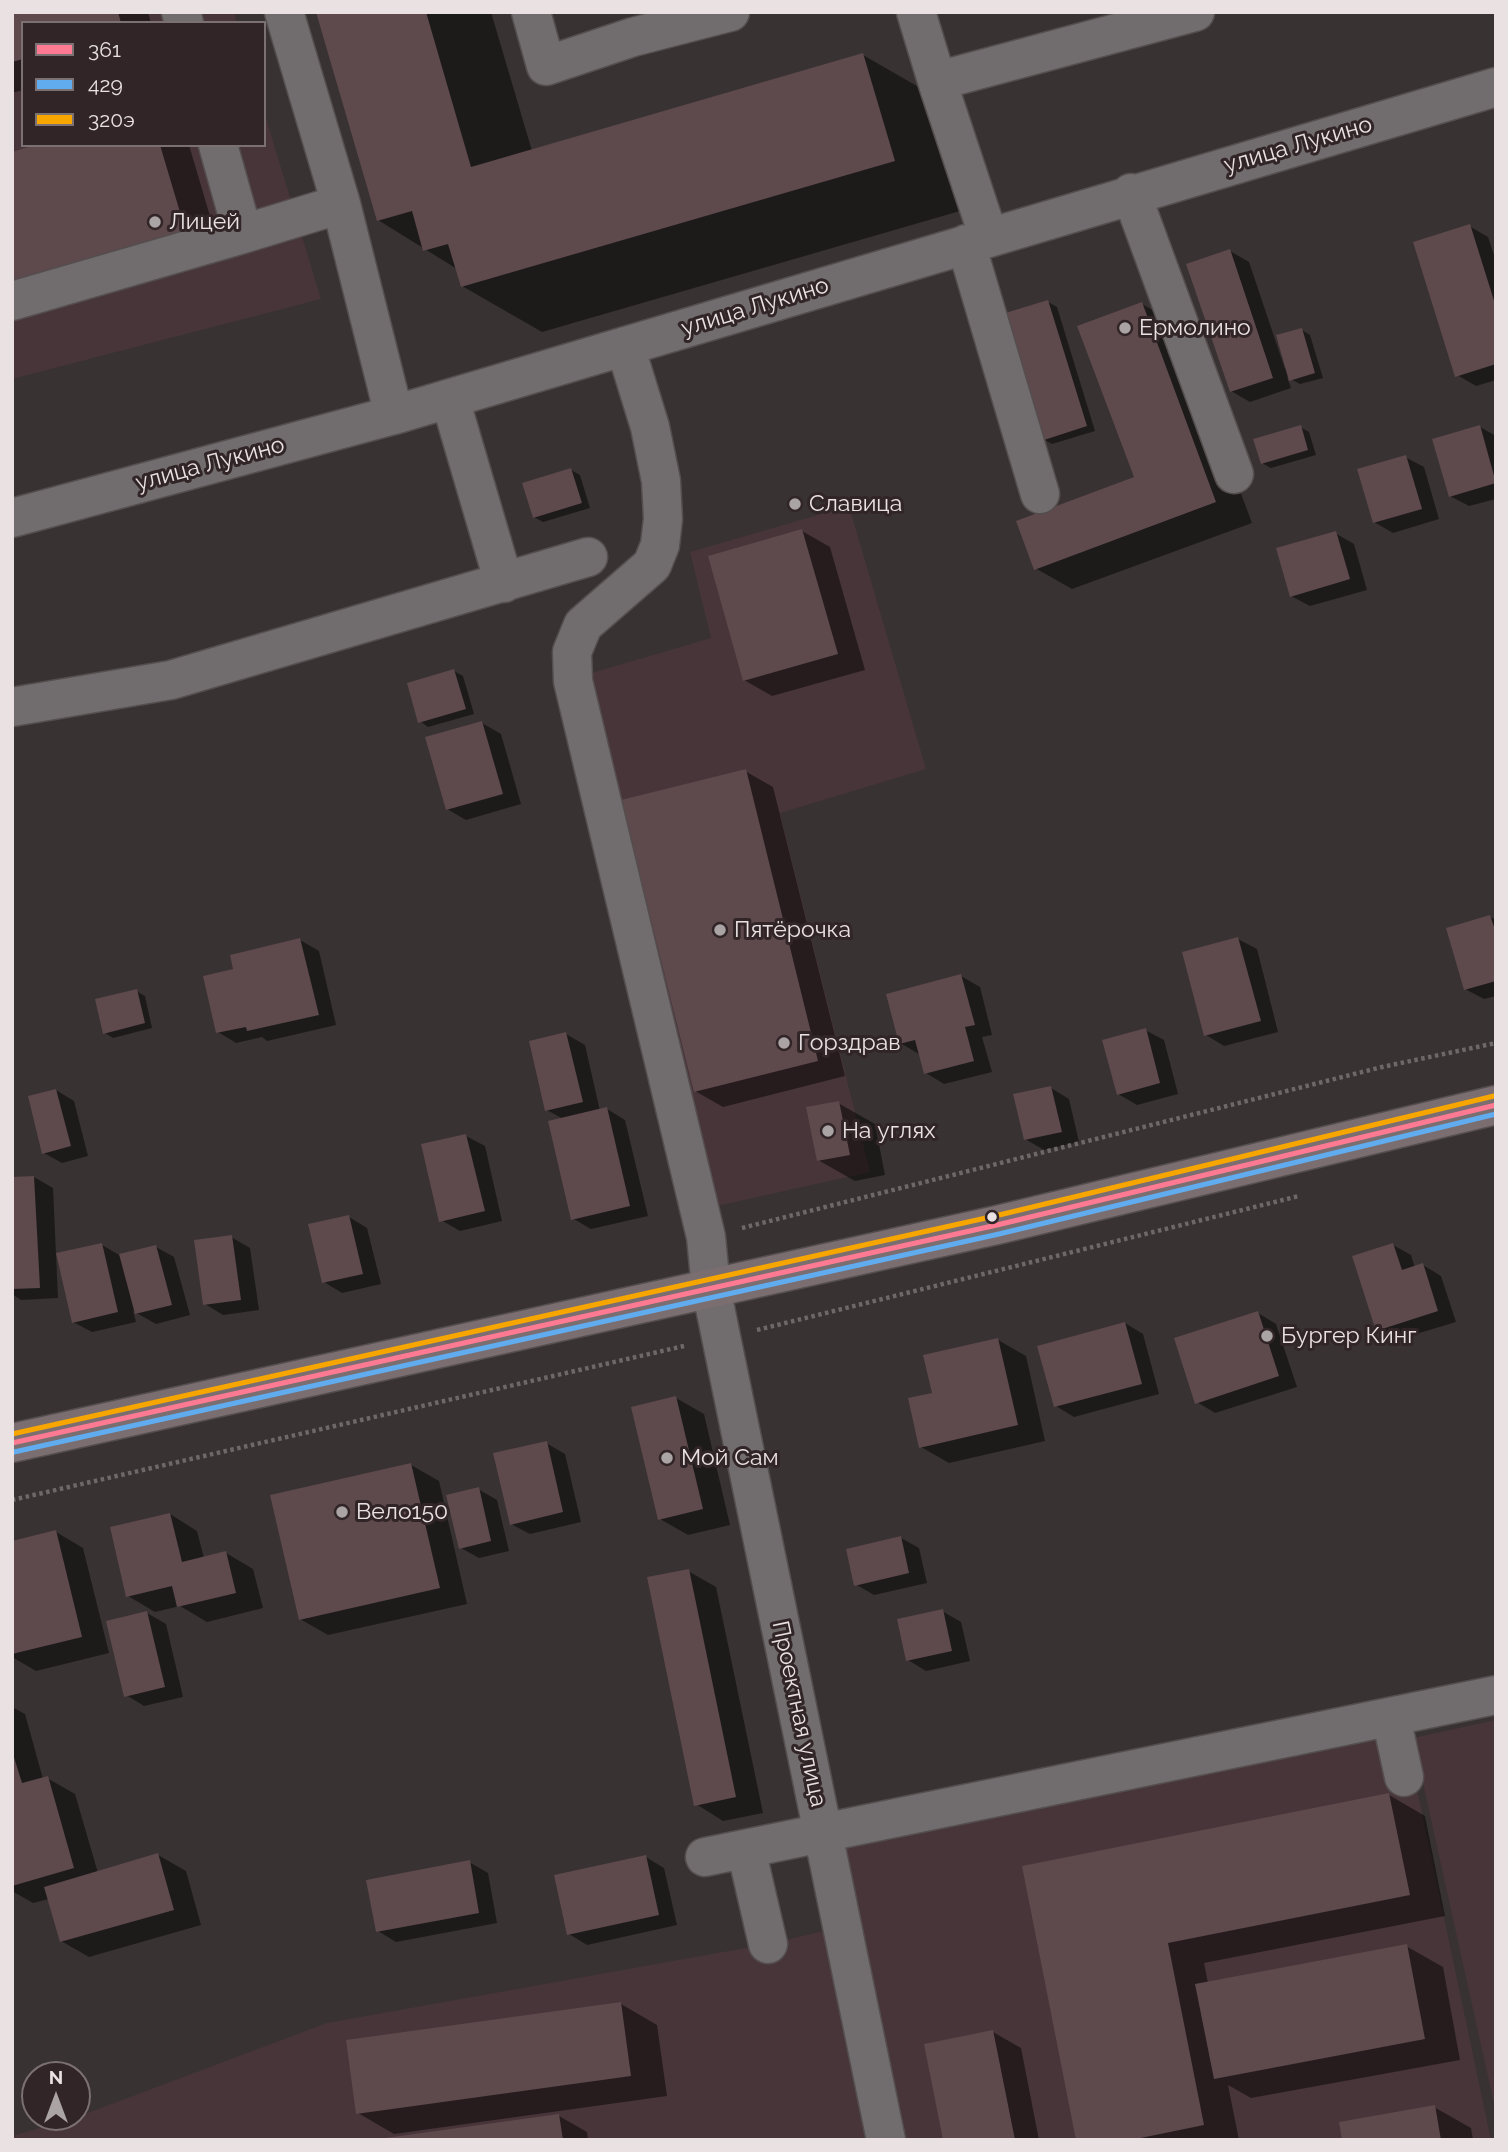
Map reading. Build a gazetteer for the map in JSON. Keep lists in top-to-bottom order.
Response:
{
  "streets": {
    "street": ["улица Лукино", "Проектная улица"]
  },
  "crossings": [
    ["улица Лукино", "Проектная улица"]
  ],
  "places": [
    "Лицей",
    "Ермолино",
    "Славица",
    "Пятёрочка",
    "Горздрав",
    "На углях",
    "Бургер Кинг",
    "Мой Сам",
    "Вело150"
  ],
  "lines": ["transit line 320э", "transit line 361", "transit line 429"],
  "legend": ["361", "429", "320э"],
  "north": "top"
}
